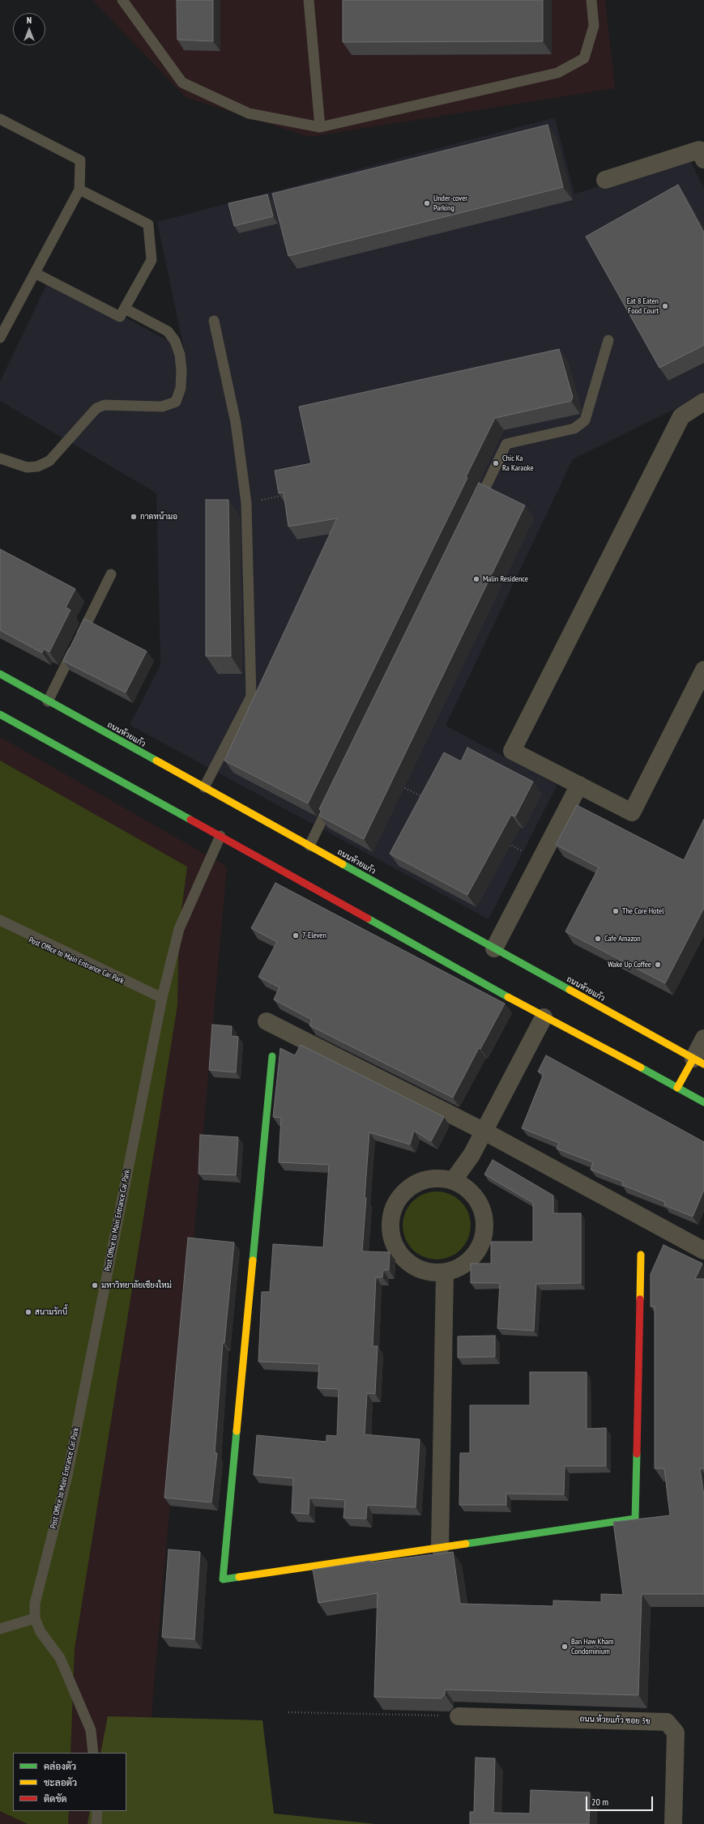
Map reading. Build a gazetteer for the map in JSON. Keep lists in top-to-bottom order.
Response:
{
  "streets": {
    "main road": ["ถนนห้วยแก้ว"],
    "street": ["ถนน ห้วยแก้ว ซอย 3ข"],
    "lane": ["Post Office to Main Entrance Car Park"]
  },
  "places": [
    "Under-cover Parking",
    "Eat 8 Eaten Food Court",
    "Chic Ka Ra Karaoke",
    "กาดหน้ามอ",
    "Malin Residence",
    "The Core Hotel",
    "7-Eleven",
    "Cafe Amazon",
    "Wake Up Coffee",
    "มหาวิทยาลัยเชียงใหม่",
    "สนามรักบี้",
    "Ban Haw Kham Condominium"
  ],
  "legend": ["คล่องตัว", "ชะลอตัว", "ติดขัด"],
  "scale_bar": "20 m",
  "north": "top"
}
